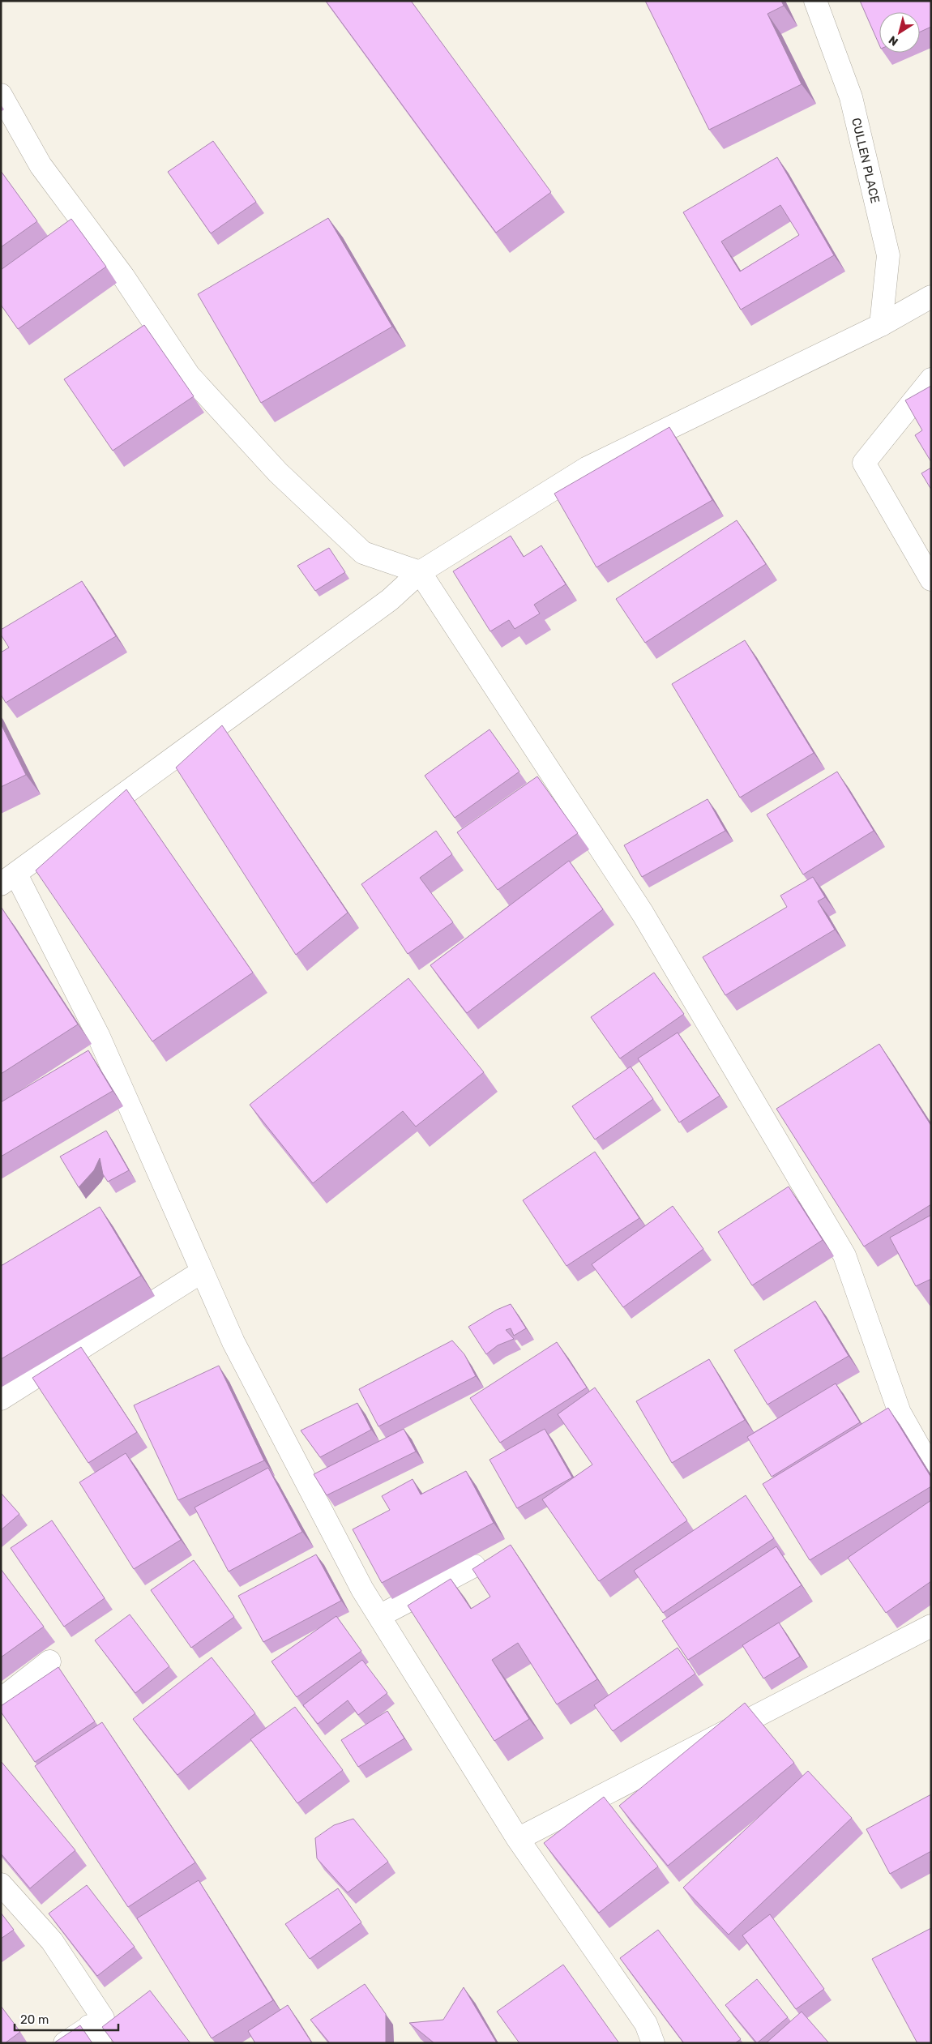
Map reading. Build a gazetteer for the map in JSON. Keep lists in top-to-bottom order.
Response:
{
  "streets": {
    "street": ["CULLEN PLACE"]
  },
  "scale_bar": "20 m",
  "north": "bottom left"
}
